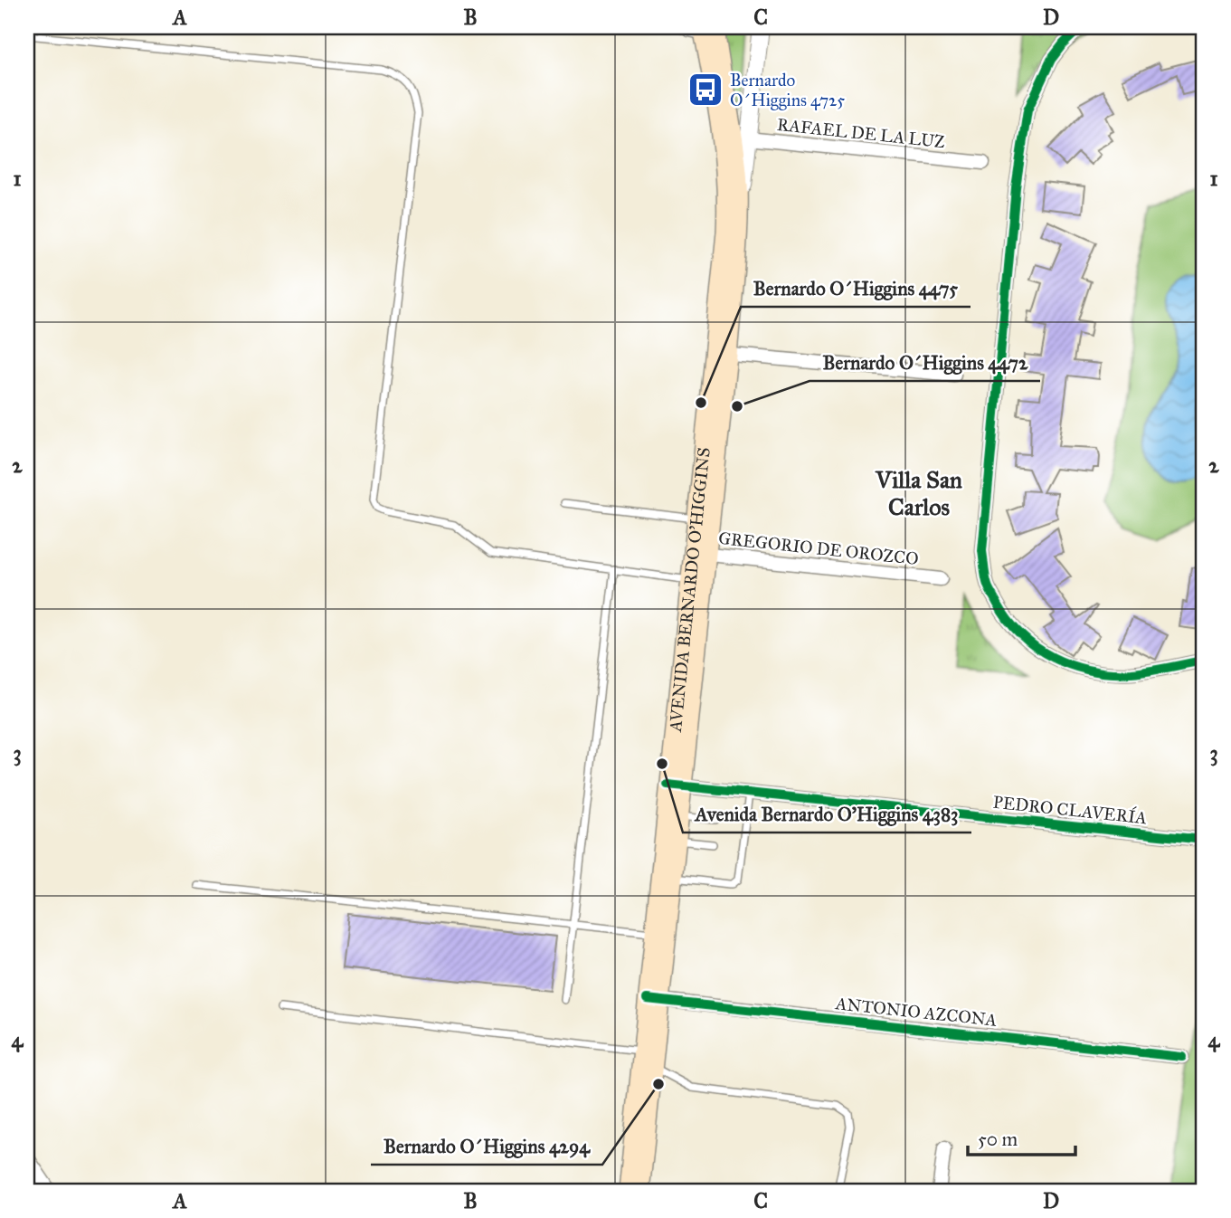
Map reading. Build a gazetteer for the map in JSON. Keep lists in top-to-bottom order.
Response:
{
  "streets": {
    "main road": ["AVENIDA BERNARDO O'HIGGINS"],
    "street": [
      "RAFAEL DE LA LUZ",
      "GREGORIO DE OROZCO",
      "PEDRO CLAVERÍA",
      "ANTONIO AZCONA"
    ]
  },
  "crossings": [
    ["RAFAEL DE LA LUZ", "AVENIDA BERNARDO O'HIGGINS"],
    ["GREGORIO DE OROZCO", "AVENIDA BERNARDO O'HIGGINS"],
    ["AVENIDA BERNARDO O'HIGGINS", "PEDRO CLAVERÍA"],
    ["AVENIDA BERNARDO O'HIGGINS", "ANTONIO AZCONA"]
  ],
  "districts": ["Villa San Carlos"],
  "places": {
    "bus stop": ["Bernardo O´Higgins 4725"],
    "other": [
      "Bernardo O´Higgins 4475",
      "Bernardo O´Higgins 4472",
      "Avenida Bernardo O'Higgins 4383",
      "Bernardo O´Higgins 4294"
    ]
  },
  "scale_bar": "50 m",
  "grid": {
    "columns": [
      "A",
      "B",
      "C",
      "D"
    ],
    "rows": [
      "1",
      "2",
      "3",
      "4"
    ]
  }
}
